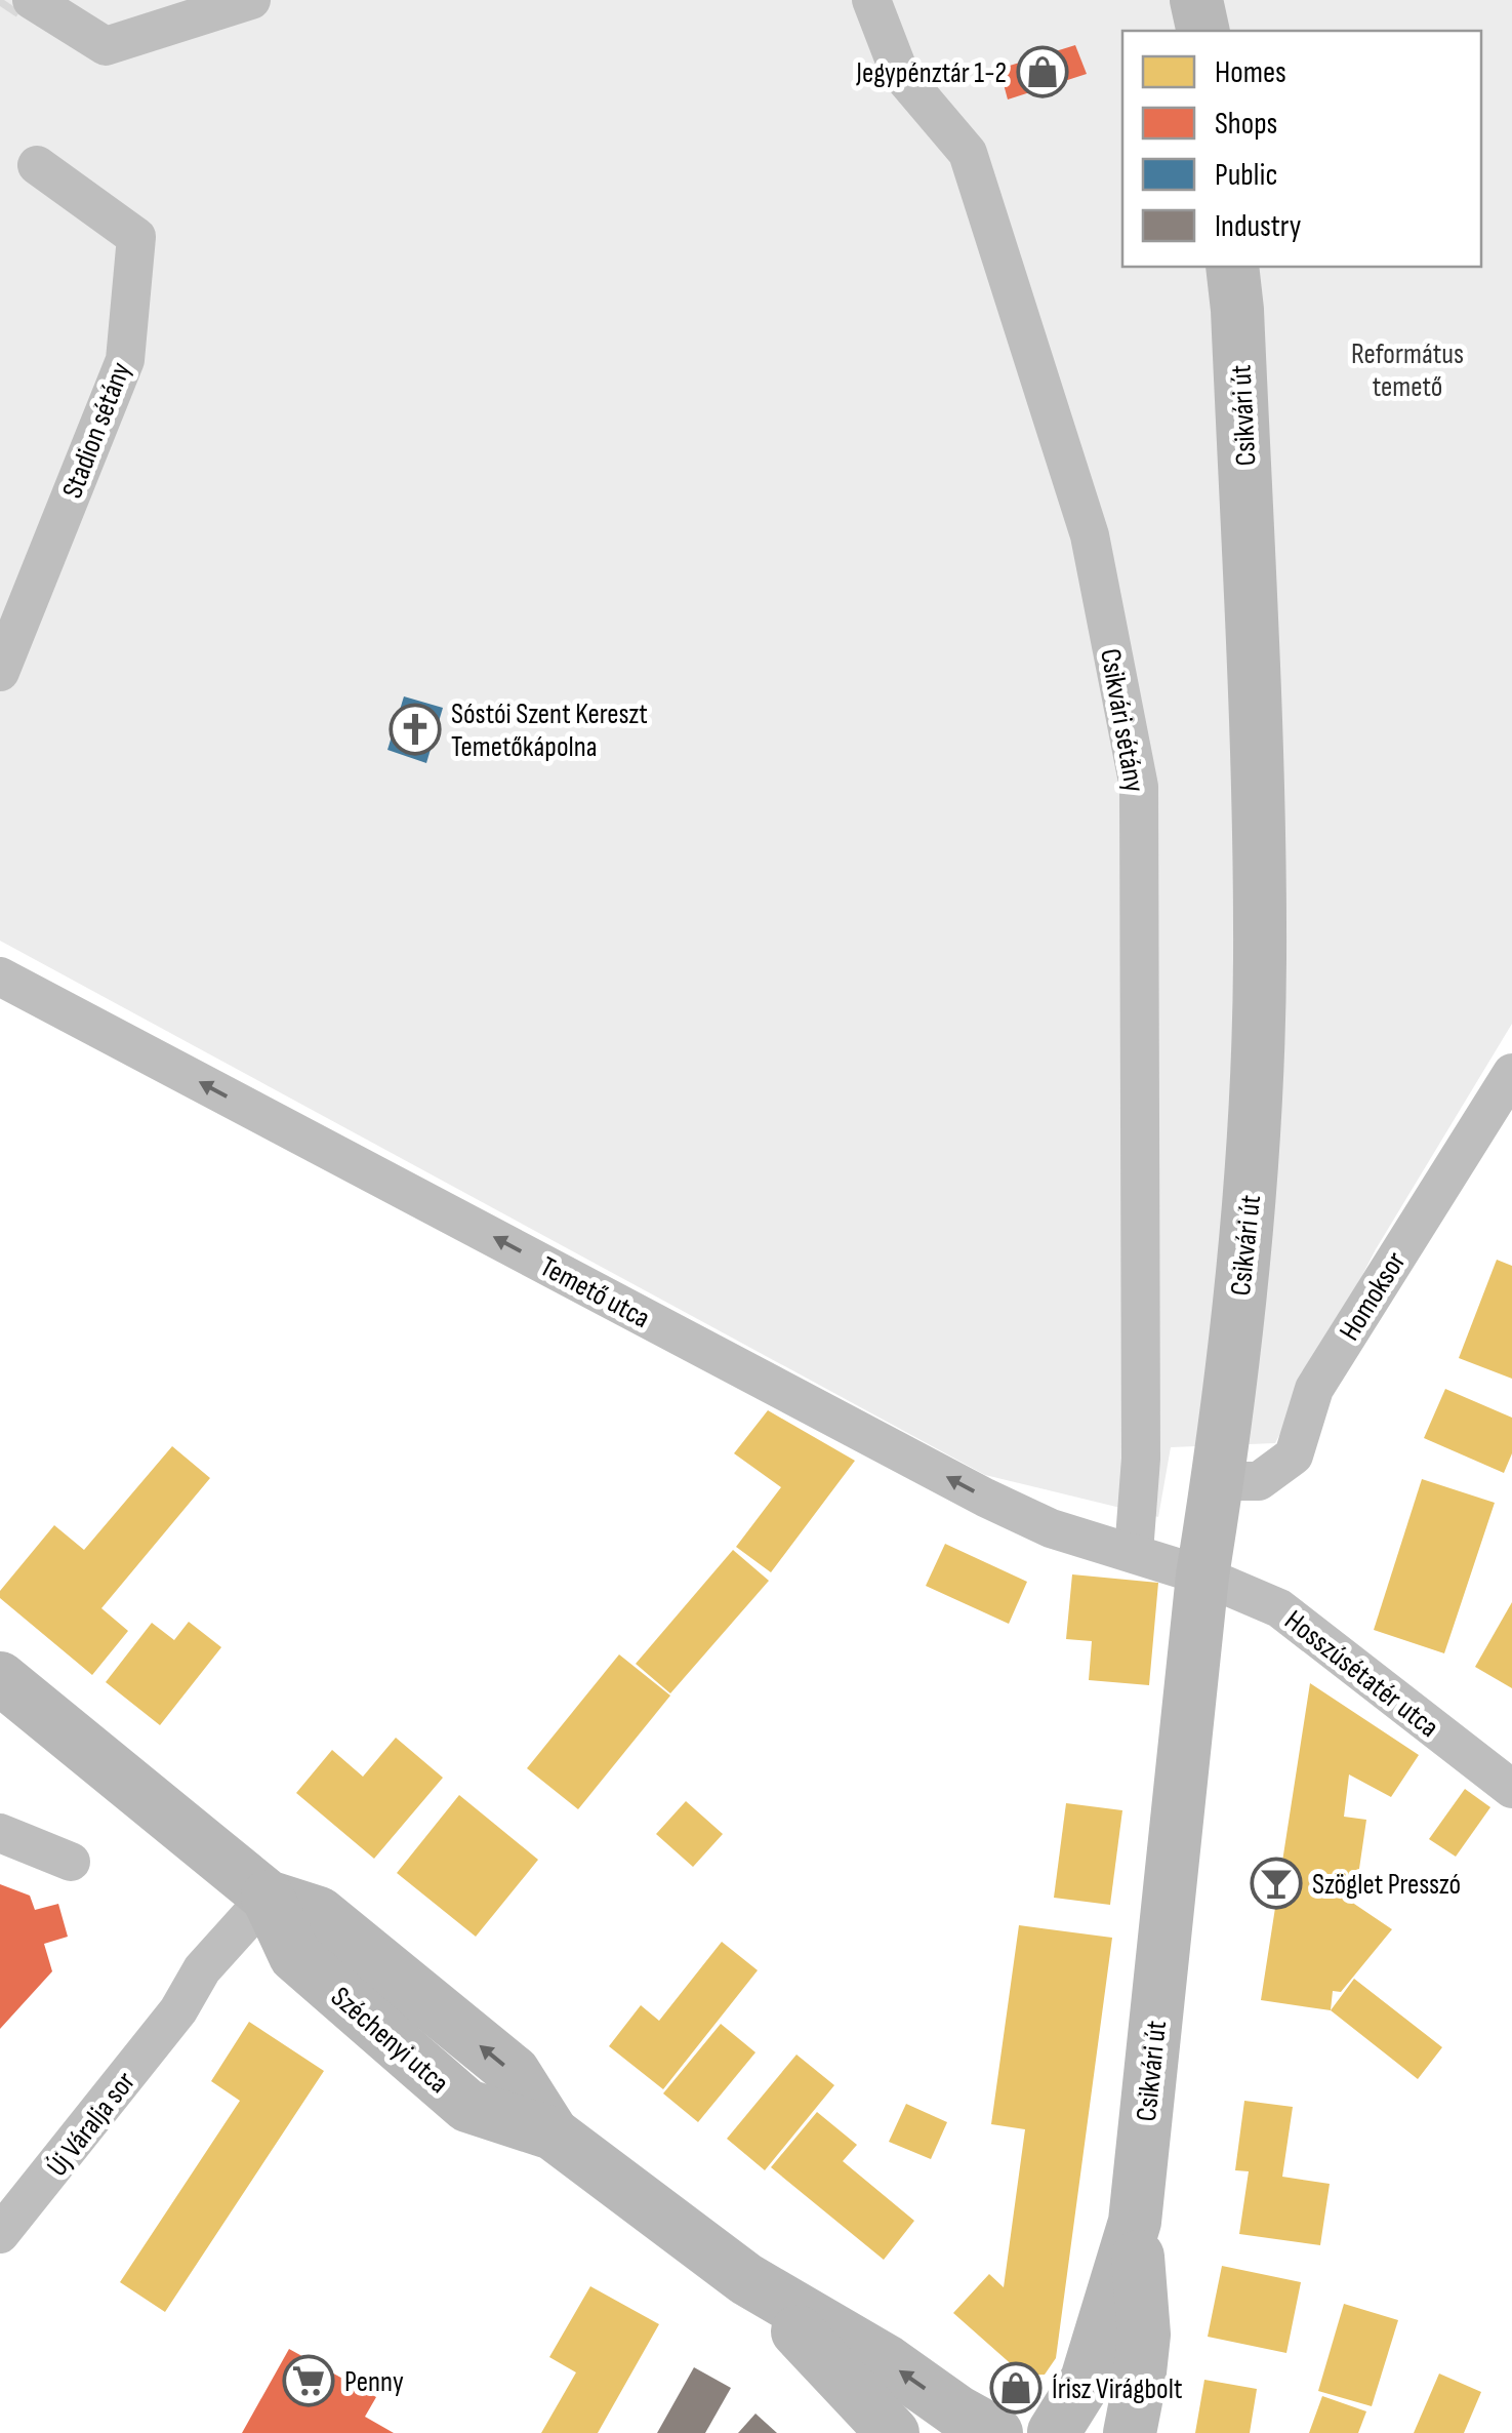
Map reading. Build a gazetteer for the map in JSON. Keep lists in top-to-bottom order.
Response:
{
  "streets": {
    "street": [
      "Csikvári út",
      "Stadion sétány",
      "Csikvári sétány",
      "Temető utca",
      "Homoksor",
      "Hosszúsétatér utca",
      "Széchenyi utca",
      "Új Váralja sor"
    ]
  },
  "crossings": [
    ["Csikvári út", "Temető utca"],
    ["Csikvári út", "Homoksor"],
    ["Csikvári út", "Hosszúsétatér utca"],
    ["Csikvári sétány", "Temető utca"],
    ["Temető utca", "Hosszúsétatér utca"],
    ["Széchenyi utca", "Új Váralja sor"]
  ],
  "one_way": ["Temető utca"],
  "parks": ["Református temető"],
  "places": {
    "shop": ["Jegypénztár 1-2", "Írisz Virágbolt"],
    "church": ["Sóstói Szent Kereszt Temetőkápolna"],
    "bar": ["Szöglet Presszó"],
    "supermarket": ["Penny"]
  },
  "legend": [
    "Homes",
    "Shops",
    "Public",
    "Industry"
  ]
}
